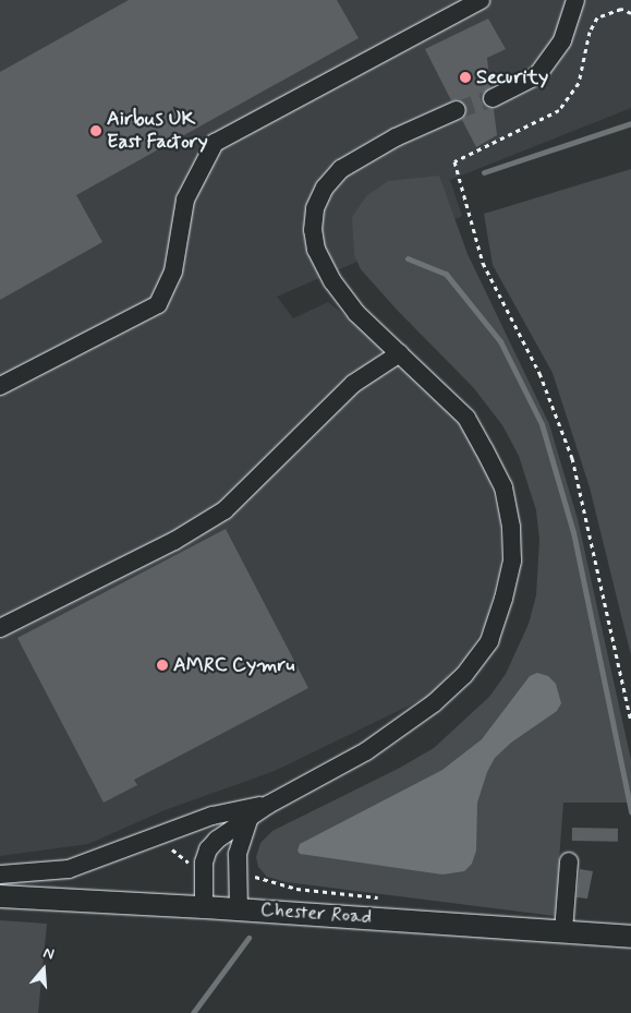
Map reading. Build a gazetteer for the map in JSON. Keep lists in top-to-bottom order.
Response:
{
  "streets": {
    "main road": ["Chester Road"]
  },
  "places": ["Security", "Airbus UK East Factory", "AMRC Cymru"],
  "north": "top"
}
